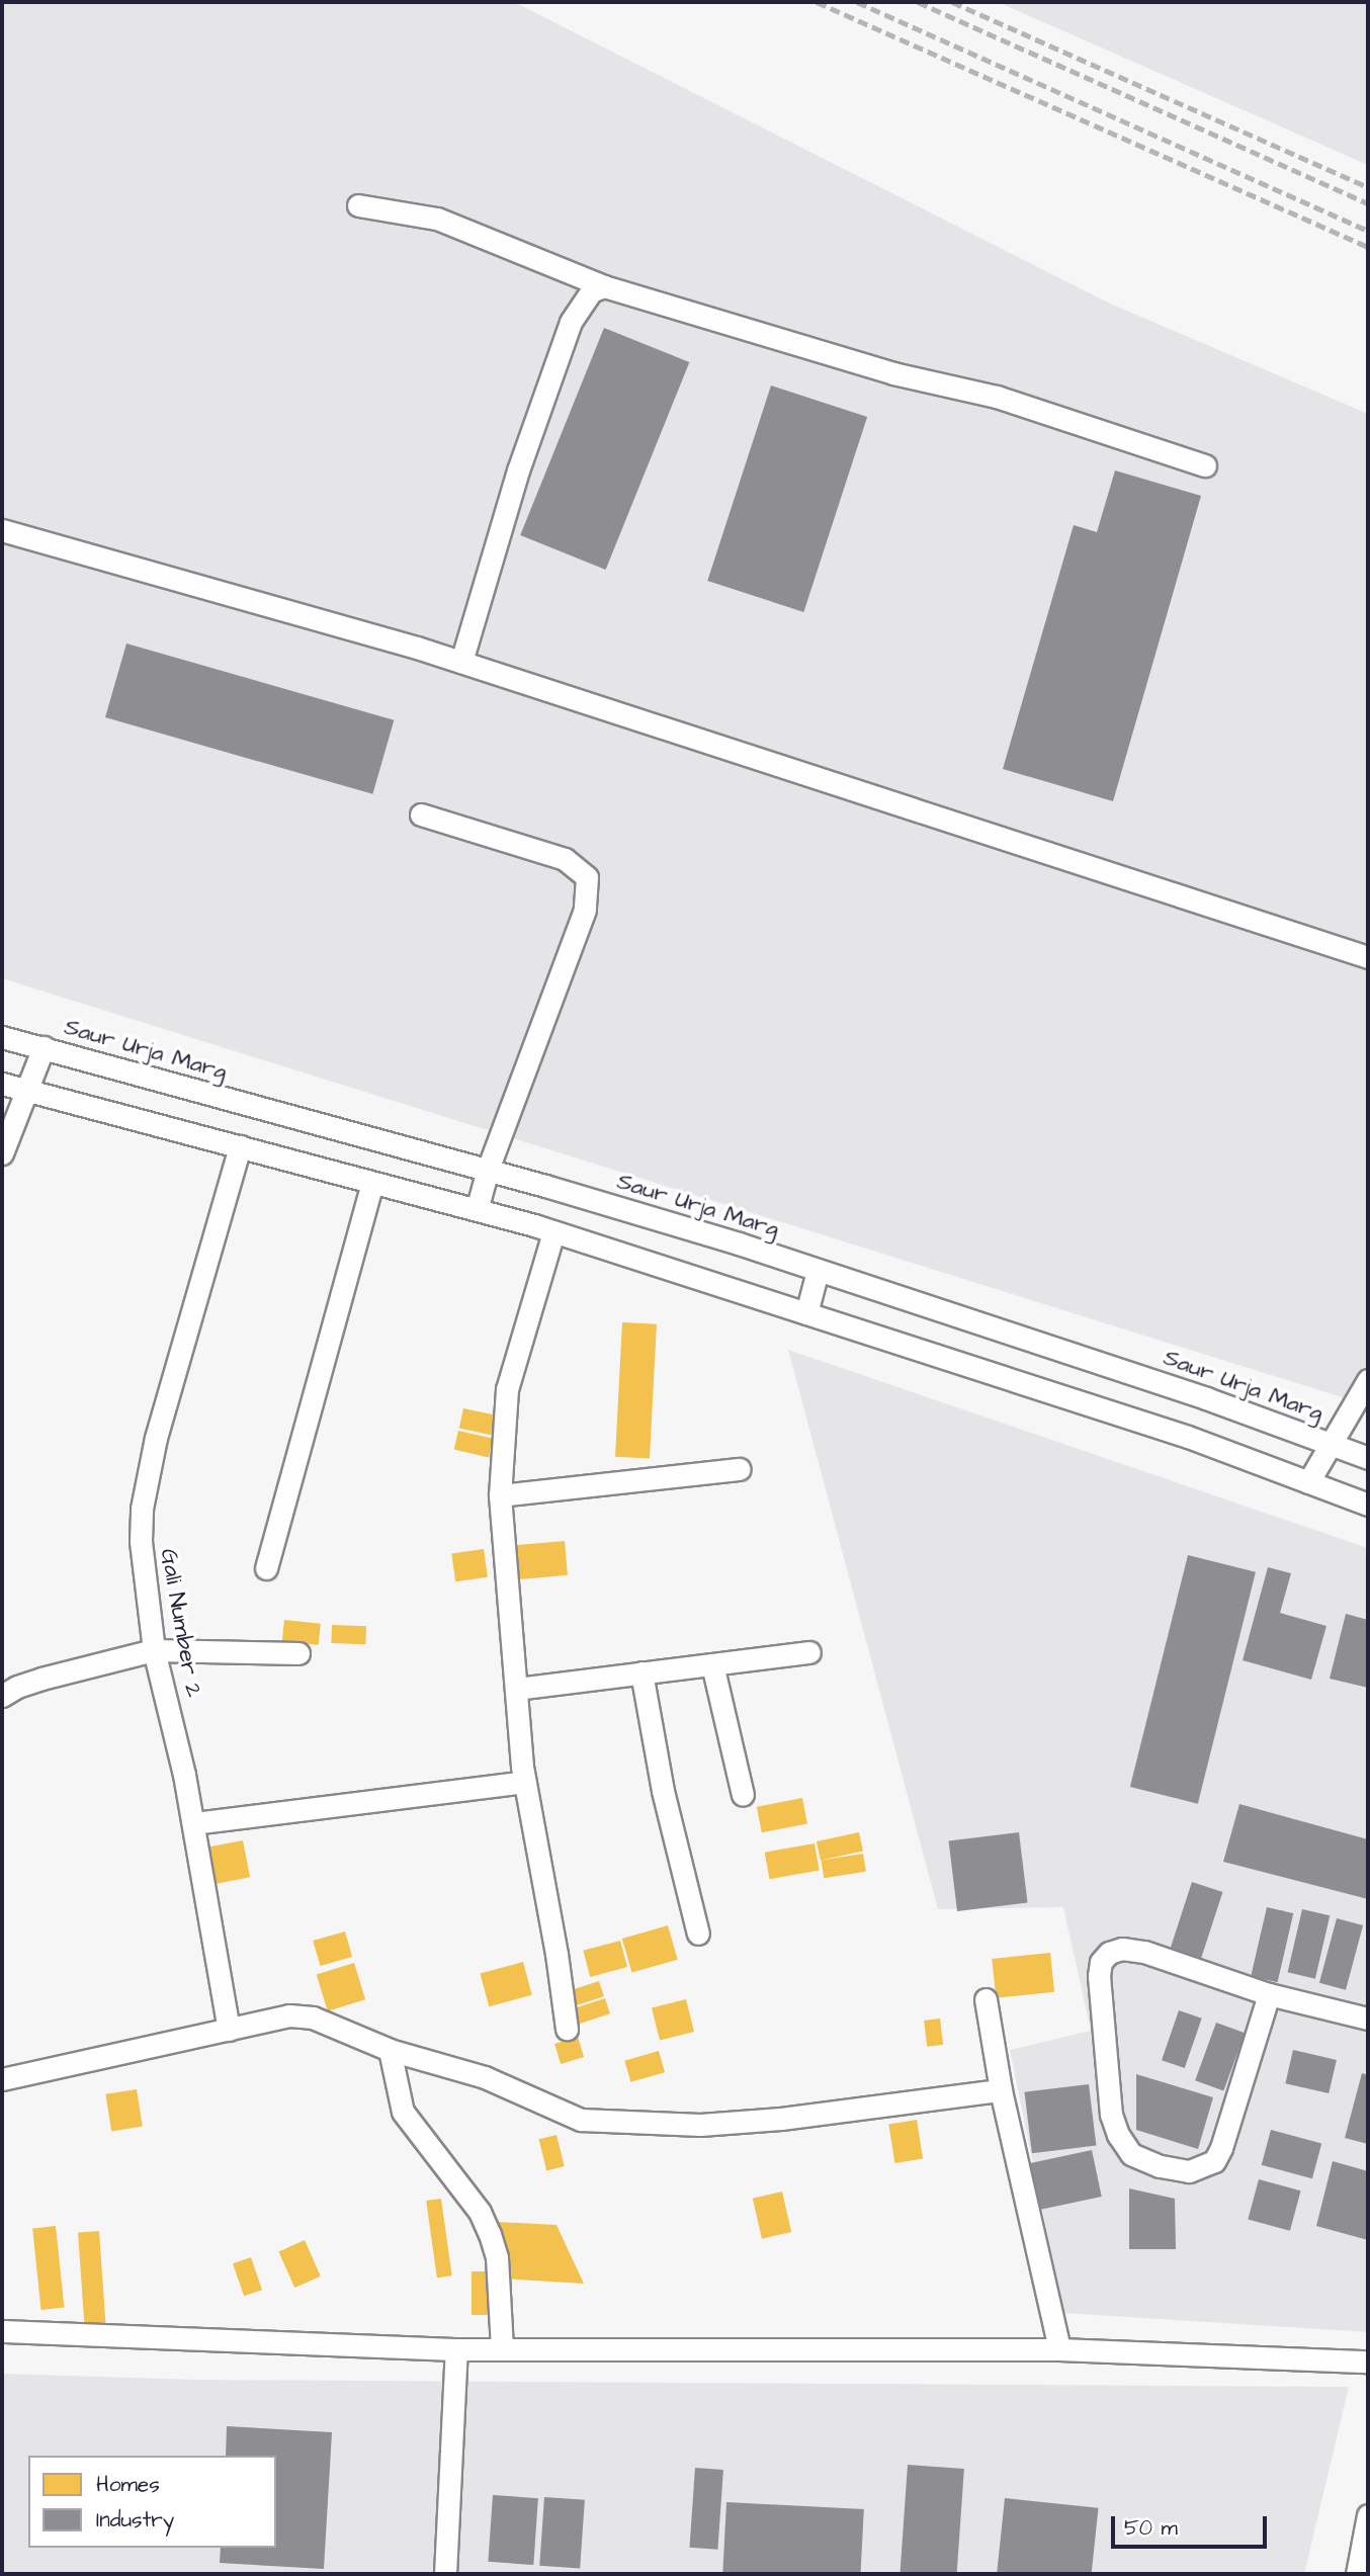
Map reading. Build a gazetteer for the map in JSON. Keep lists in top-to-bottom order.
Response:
{
  "streets": {
    "street": ["Saur Urja Marg", "Gali Number 2"]
  },
  "legend": ["Homes", "Industry"],
  "scale_bar": "50 m"
}
